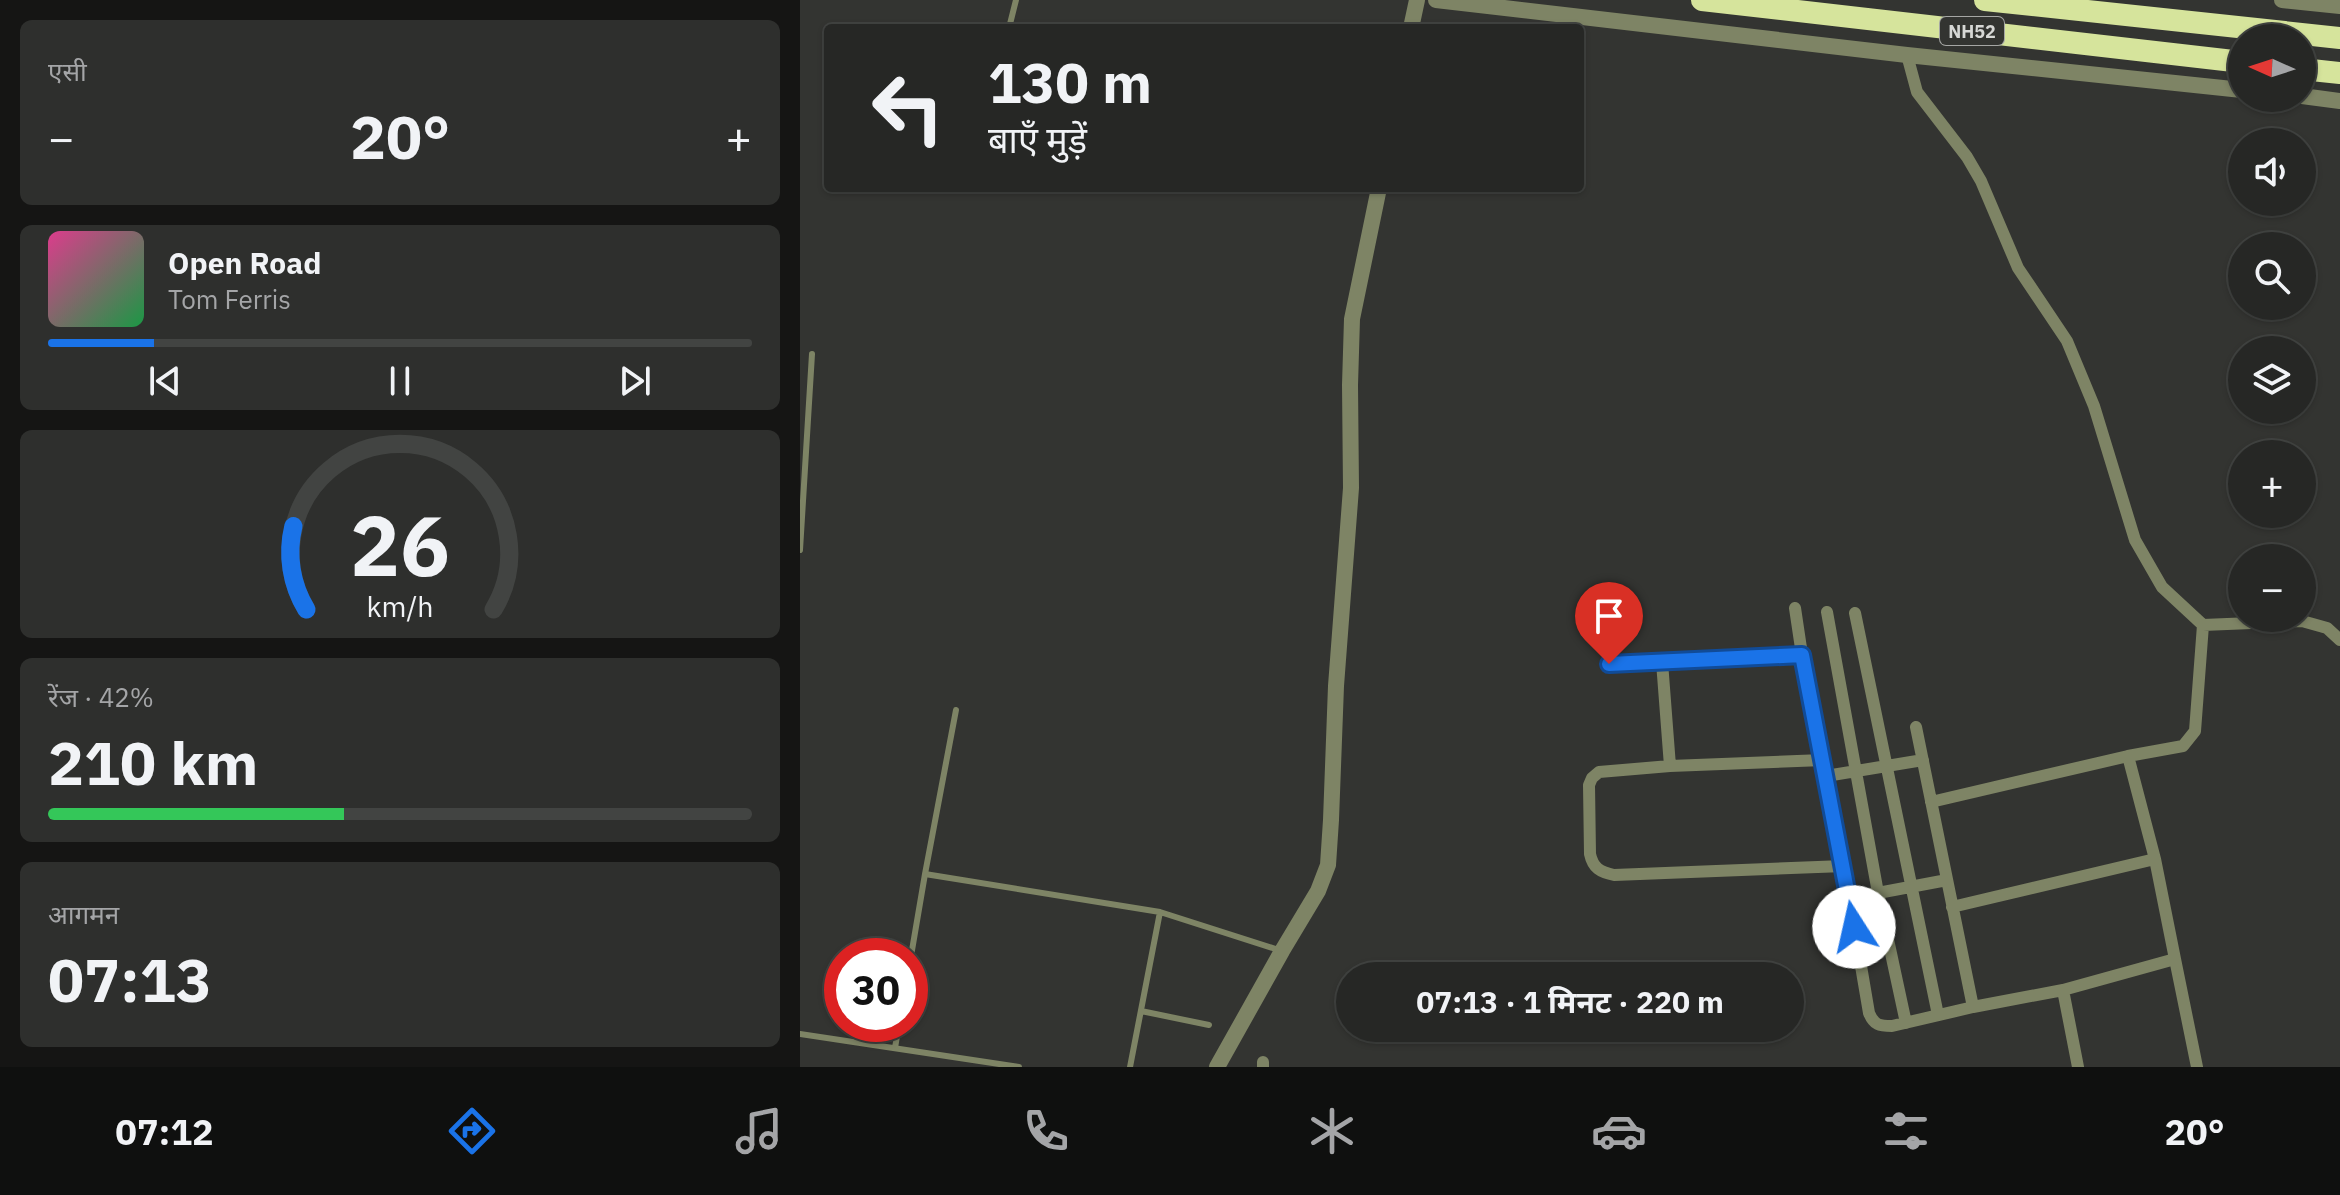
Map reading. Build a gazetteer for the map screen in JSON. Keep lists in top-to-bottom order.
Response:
{
  "streets": {
    "highway": ["NH52"]
  },
  "north": "left",
  "page": {
    "tile": [
      "एसी",
      ["रेंज · 42%", "210 km"],
      ["आगमन", "07:13"]
    ],
    "map_buttons": ["+", "−"],
    "turn": ["130 m", "बाएँ मुड़ें"],
    "heat": ["−", "20°", "+"],
    "song": ["Open Road", "Tom Ferris"],
    "limit": "30",
    "trip": "07:13 · 1 मिनट · 220 m",
    "tabs": ["07:12", "20°"],
    "gauge": ["26", "km/h"]
  }
}
